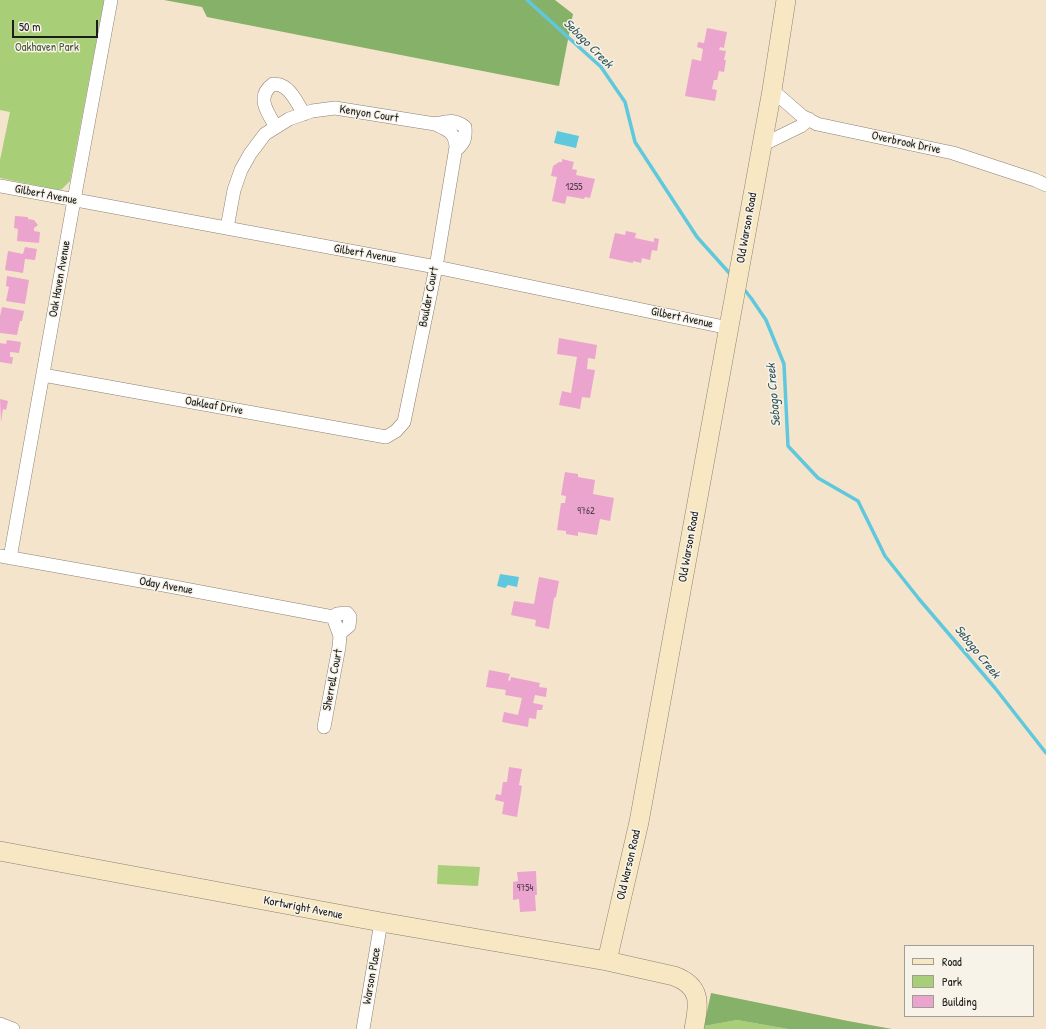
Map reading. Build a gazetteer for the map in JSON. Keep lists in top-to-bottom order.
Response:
{
  "streets": {
    "street": [
      "Kenyon Court",
      "Overbrook Drive",
      "Gilbert Avenue",
      "Old Warson Road",
      "Oak Haven Avenue",
      "Boulder Court",
      "Oakleaf Drive",
      "Oday Avenue",
      "Sherrell Court",
      "Kortwright Avenue",
      "Warson Place"
    ]
  },
  "crossings": [
    ["Kenyon Court", "Gilbert Avenue"],
    ["Kenyon Court", "Boulder Court"],
    ["Overbrook Drive", "Old Warson Road"],
    ["Gilbert Avenue", "Old Warson Road"],
    ["Gilbert Avenue", "Oak Haven Avenue"],
    ["Gilbert Avenue", "Boulder Court"],
    ["Old Warson Road", "Kortwright Avenue"],
    ["Oak Haven Avenue", "Oakleaf Drive"],
    ["Oak Haven Avenue", "Oday Avenue"],
    ["Boulder Court", "Oakleaf Drive"],
    ["Oday Avenue", "Sherrell Court"],
    ["Kortwright Avenue", "Warson Place"]
  ],
  "water": ["Sebago Creek"],
  "parks": ["Oakhaven Park"],
  "house_numbers": ["1255", "9762", "9754"],
  "legend": ["Road", "Park", "Building"],
  "scale_bar": "50 m"
}
